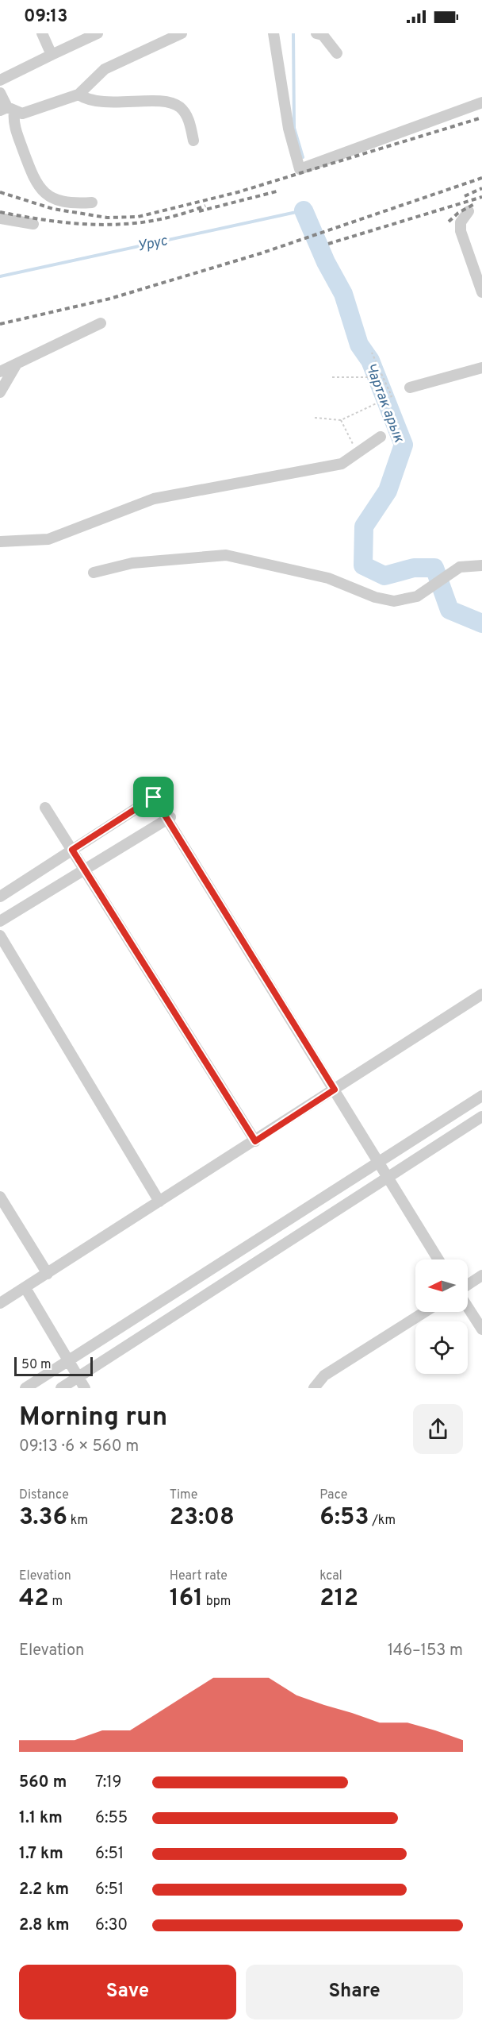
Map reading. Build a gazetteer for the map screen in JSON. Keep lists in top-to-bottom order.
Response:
{
  "water": ["Урус", "Чартак арык"],
  "scale_bar": "50 m",
  "north": "left",
  "page": {
    "status": "09:13",
    "scale": "50 m",
    "heading": ["Morning run", "09:13 · 6 × 560 m"],
    "stats": [
      ["Distance", "3.36 km"],
      ["Time", "23:08"],
      ["Pace", "6:53 /km"],
      ["Elevation", "42 m"],
      ["Heart rate", "161 bpm"],
      ["kcal", "212"]
    ],
    "chart": ["Elevation", "146–153 m"],
    "list": [
      {
        "name": "560 m",
        "note": "7:19"
      },
      {
        "name": "1.1 km",
        "note": "6:55"
      },
      {
        "name": "1.7 km",
        "note": "6:51"
      },
      {
        "name": "2.2 km",
        "note": "6:51"
      },
      {
        "name": "2.8 km",
        "note": "6:30"
      }
    ],
    "buttons": ["Save", "Share"]
  }
}
